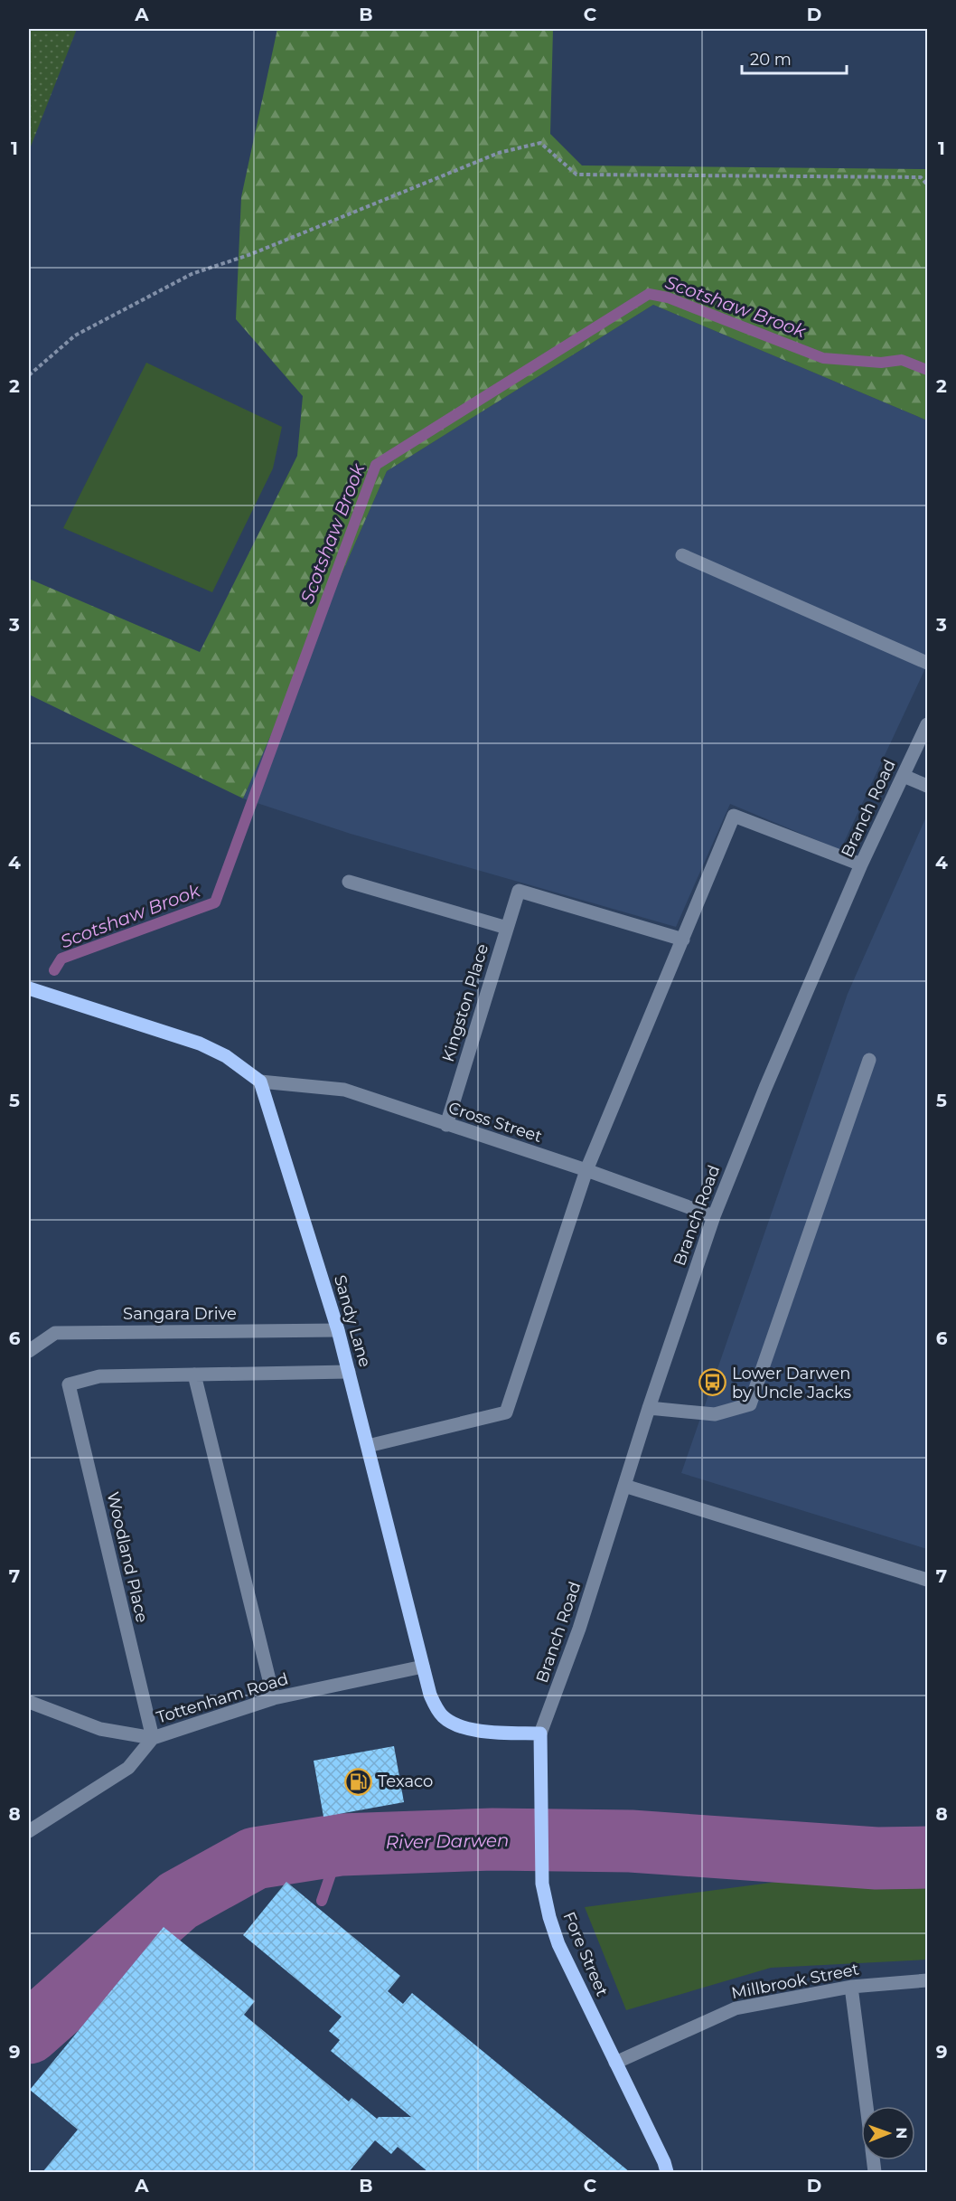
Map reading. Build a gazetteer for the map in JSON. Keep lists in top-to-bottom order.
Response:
{
  "streets": {
    "main road": ["Sandy Lane", "Fore Street"],
    "street": [
      "Branch Road",
      "Kingston Place",
      "Cross Street",
      "Sangara Drive",
      "Woodland Place",
      "Tottenham Road",
      "Millbrook Street"
    ]
  },
  "crossings": [
    ["Branch Road", "Cross Street"],
    ["Branch Road", "Sandy Lane"],
    ["Branch Road", "Fore Street"],
    ["Kingston Place", "Cross Street"],
    ["Cross Street", "Sandy Lane"],
    ["Sangara Drive", "Sandy Lane"],
    ["Sandy Lane", "Tottenham Road"],
    ["Sandy Lane", "Fore Street"],
    ["Woodland Place", "Tottenham Road"],
    ["Fore Street", "Millbrook Street"]
  ],
  "water": ["Scotshaw Brook", "River Darwen"],
  "places": {
    "bus stop": ["Lower Darwen by Uncle Jacks"],
    "fuel station": ["Texaco"]
  },
  "scale_bar": "20 m",
  "north": "right",
  "grid": {
    "columns": [
      "A",
      "B",
      "C",
      "D"
    ],
    "rows": [
      "1",
      "2",
      "3",
      "4",
      "5",
      "6",
      "7",
      "8",
      "9"
    ]
  }
}
